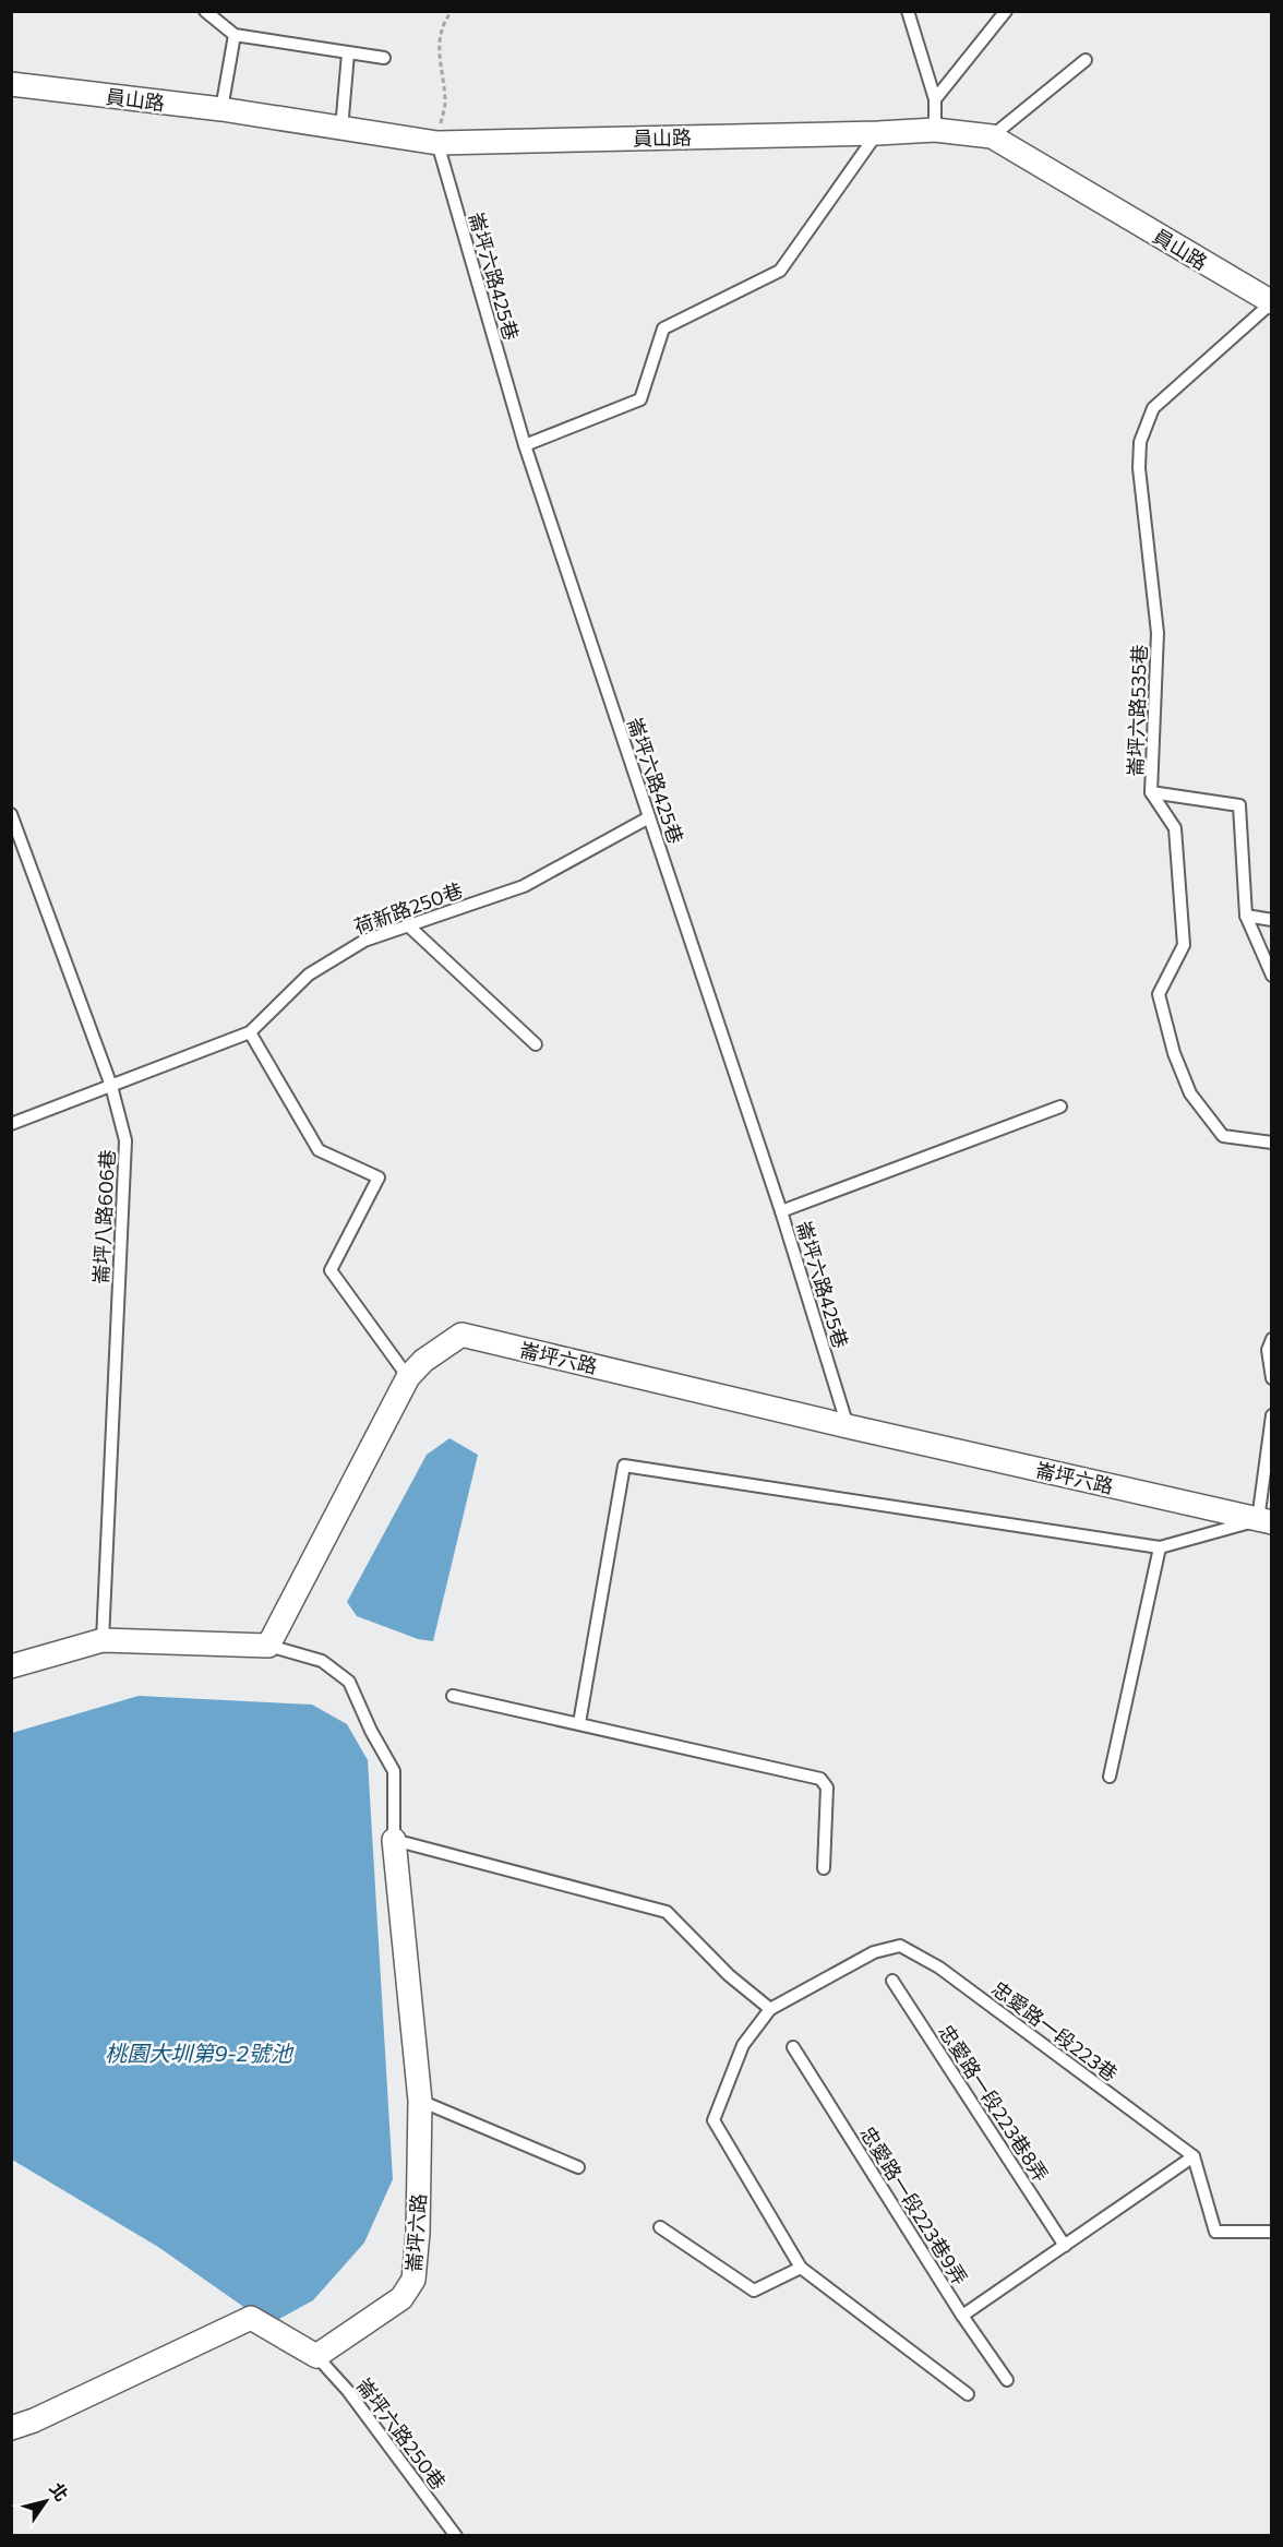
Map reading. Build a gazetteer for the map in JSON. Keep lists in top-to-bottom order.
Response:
{
  "streets": {
    "street": ["員山路", "崙坪六路"],
    "lane": [
      "崙坪六路425巷",
      "崙坪六路535巷",
      "荷新路250巷",
      "崙坪八路606巷",
      "忠愛路一段223巷",
      "忠愛路一段223巷8弄",
      "忠愛路一段223巷9弄",
      "崙坪六路250巷"
    ]
  },
  "crossings": [
    ["員山路", "崙坪六路425巷"],
    ["員山路", "崙坪六路535巷"],
    ["崙坪六路425巷", "荷新路250巷"],
    ["崙坪六路425巷", "崙坪六路"],
    ["荷新路250巷", "崙坪八路606巷"],
    ["崙坪六路", "崙坪六路250巷"]
  ],
  "water": ["桃園大圳第9-2號池"],
  "north": "top right"
}
